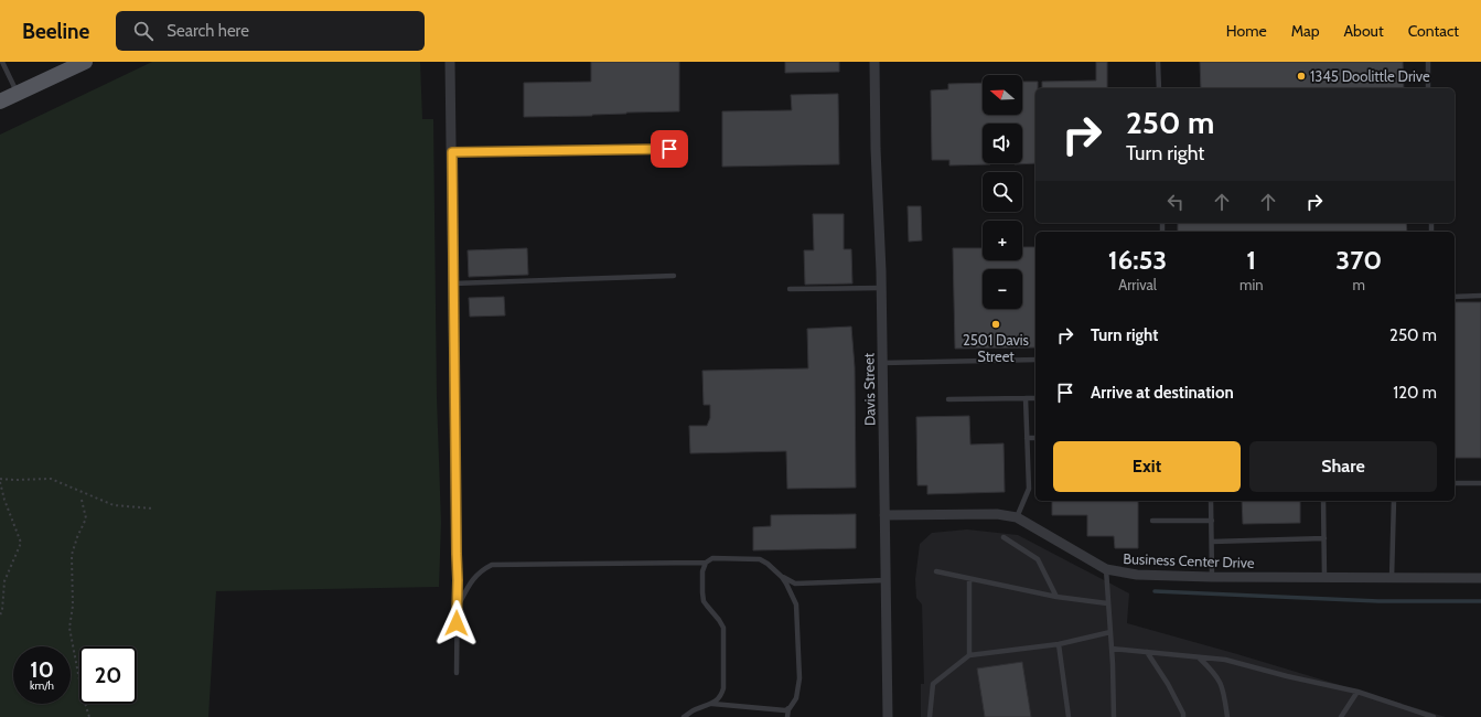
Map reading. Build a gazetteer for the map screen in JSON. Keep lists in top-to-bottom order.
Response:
{
  "streets": {
    "street": ["Davis Street", "Business Center Drive"]
  },
  "crossings": [
    ["Davis Street", "Business Center Drive"]
  ],
  "places": ["1345 Doolittle Drive", "2501 Davis Street"],
  "north": "left",
  "page": {
    "header": "Beeline",
    "search": "Search here",
    "nav": [
      "Home",
      "Map",
      "About",
      "Contact"
    ],
    "map_buttons": ["+", "−"],
    "turn": ["250 m", "Turn right"],
    "eta": [
      "16:53",
      "Arrival",
      "1",
      "min",
      "370",
      "m"
    ],
    "list": [
      {
        "name": "Turn right",
        "value": "250 m"
      },
      {
        "name": "Arrive at destination",
        "value": "120 m"
      }
    ],
    "buttons": ["Exit", "Share"],
    "speed": "10 km/h",
    "limit": "20"
  }
}
